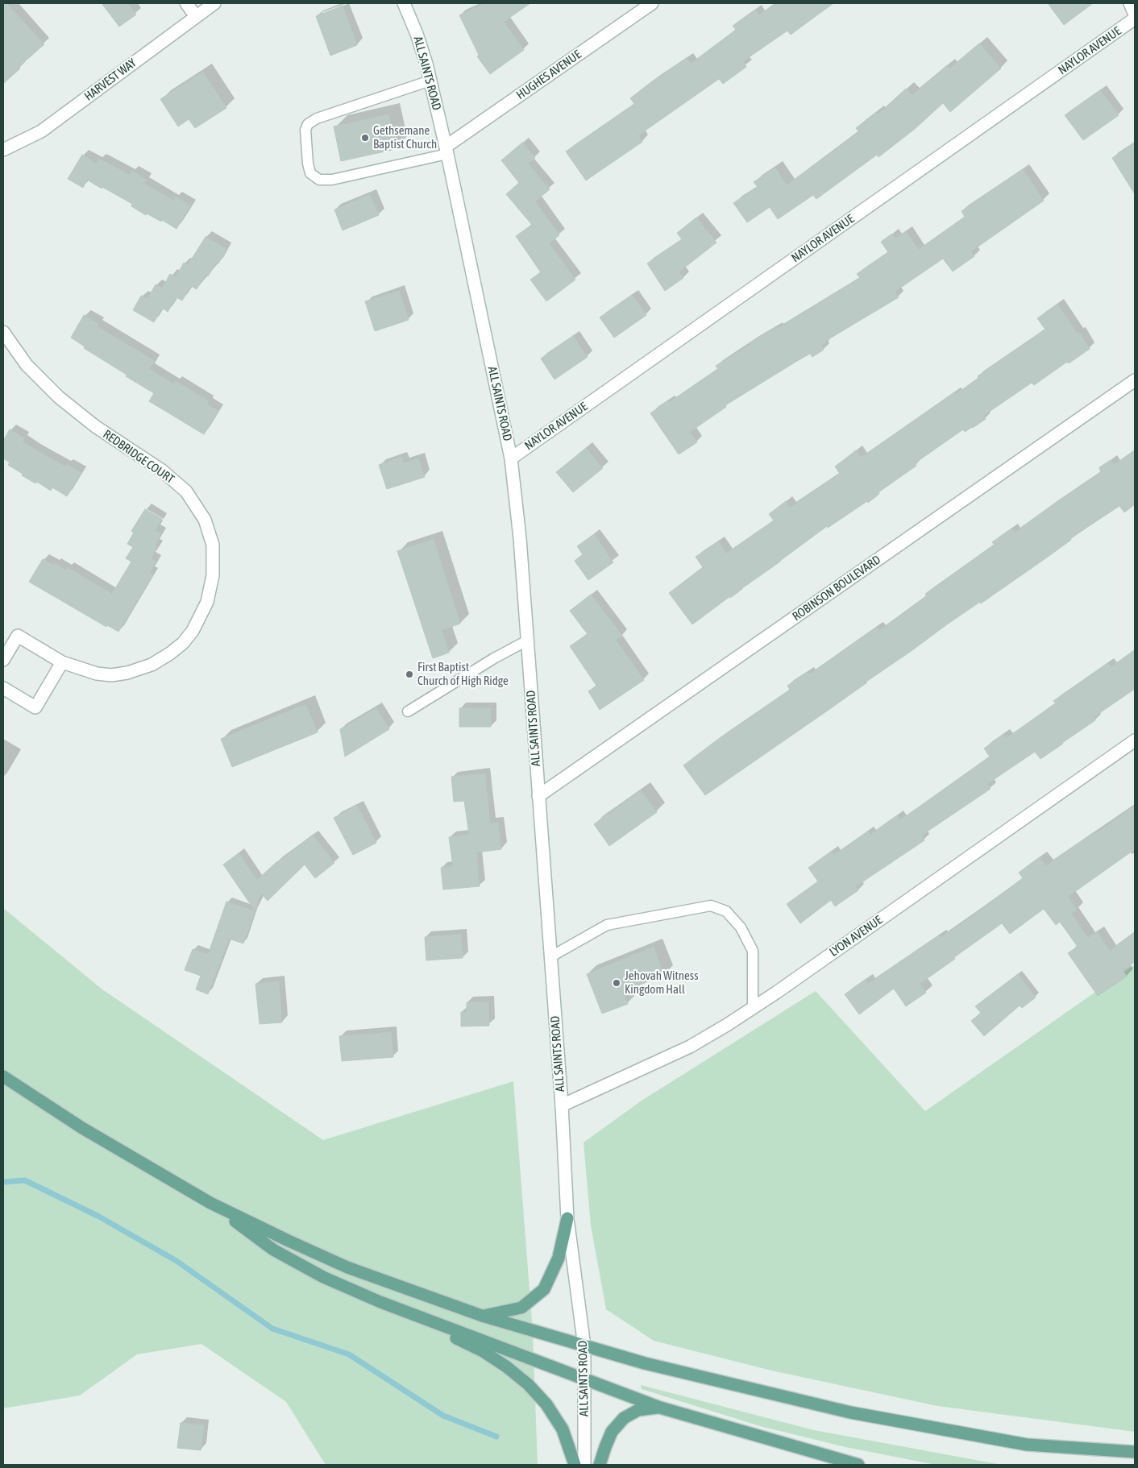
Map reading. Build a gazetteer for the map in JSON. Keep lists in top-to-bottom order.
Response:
{
  "streets": {
    "street": [
      "NAYLOR AVENUE",
      "ALL SAINTS ROAD",
      "HUGHES AVENUE",
      "HARVEST WAY",
      "REDBRIDGE COURT",
      "ROBINSON BOULEVARD",
      "LYON AVENUE"
    ]
  },
  "crossings": [
    ["NAYLOR AVENUE", "ALL SAINTS ROAD"],
    ["ALL SAINTS ROAD", "HUGHES AVENUE"],
    ["ALL SAINTS ROAD", "ROBINSON BOULEVARD"],
    ["ALL SAINTS ROAD", "LYON AVENUE"]
  ],
  "places": ["Gethsemane Baptist Church", "First Baptist Church of High Ridge", "Jehovah Witness Kingdom Hall"]
}
